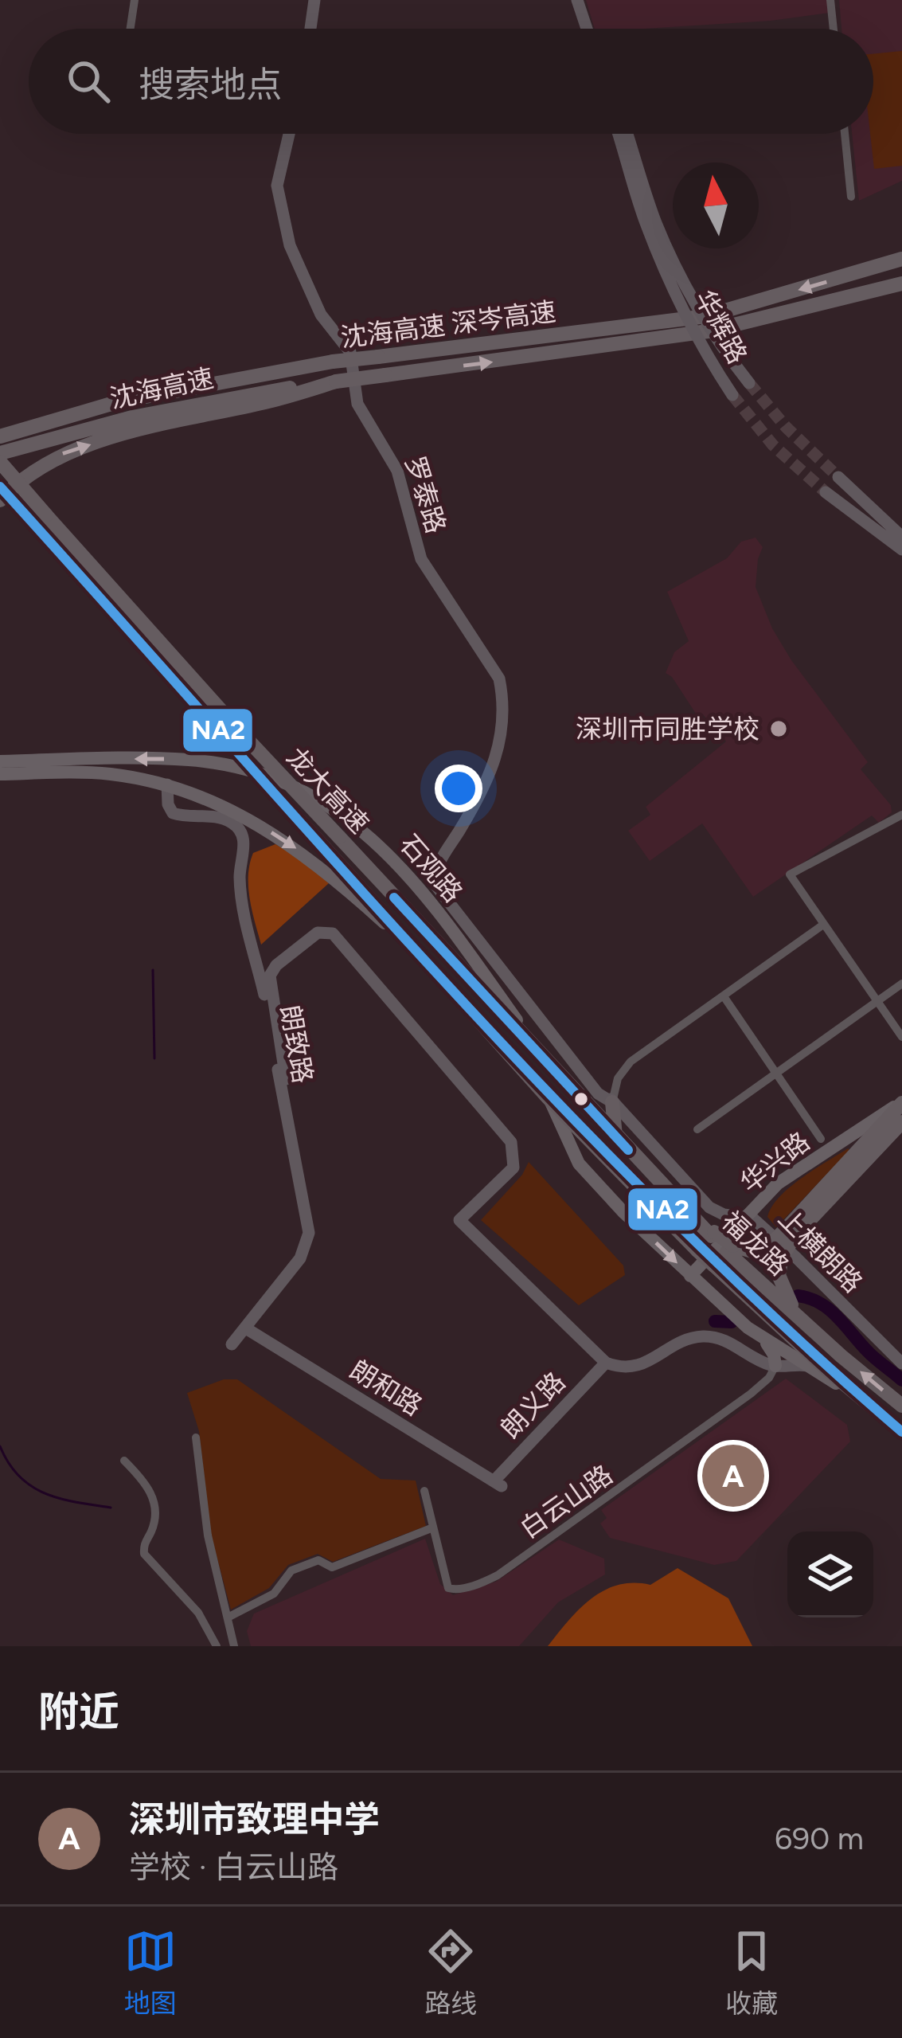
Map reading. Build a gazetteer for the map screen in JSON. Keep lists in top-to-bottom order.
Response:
{
  "streets": {
    "highway": [
      "沈海高速 深岑高速",
      "沈海高速",
      "龙大高速",
      "福龙路"
    ],
    "main road": ["石观路", "华兴路"],
    "street": [
      "华辉路",
      "罗泰路",
      "朗致路",
      "上横朗路",
      "朗和路",
      "朗义路",
      "白云山路"
    ]
  },
  "crossings": [
    ["沈海高速 深岑高速", "沈海高速"],
    ["罗泰路", "华兴路"],
    ["罗泰路", "上横朗路"],
    ["龙大高速", "石观路"],
    ["龙大高速", "福龙路"],
    ["石观路", "福龙路"],
    ["朗致路", "朗和路"],
    ["华兴路", "上横朗路"],
    ["朗和路", "朗义路"]
  ],
  "places": ["深圳市同胜学校"],
  "lines": ["transit line NA2"],
  "north": "top",
  "page": {
    "search": "搜索地点",
    "pins": "A",
    "heading": "附近",
    "list": [
      {
        "mark": "A",
        "name": "深圳市致理中学",
        "note": "学校 · 白云山路",
        "value": "690 m"
      }
    ],
    "nav": ["地图", "路线", "收藏"]
  }
}
